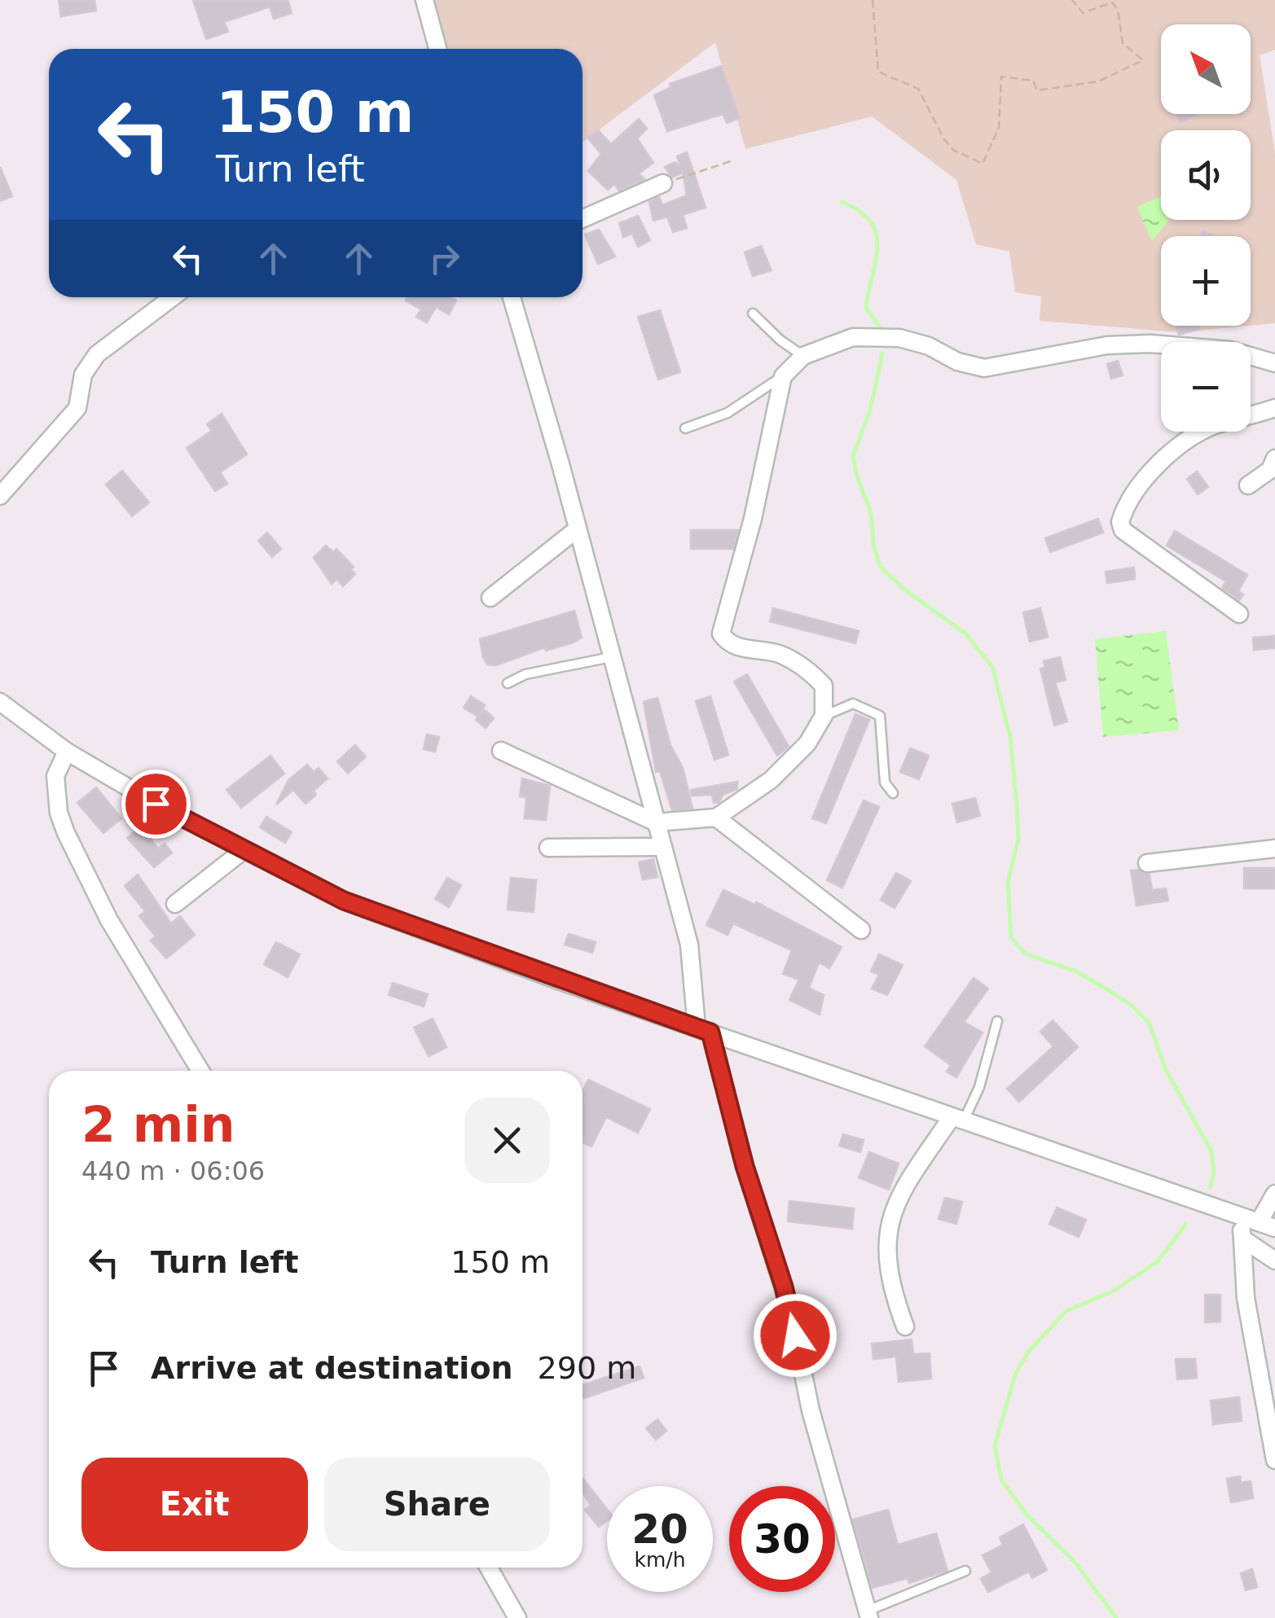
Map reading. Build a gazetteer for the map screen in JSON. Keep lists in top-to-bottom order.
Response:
{
  "north": "top left",
  "page": {
    "map_buttons": ["+", "−"],
    "turn": ["150 m", "Turn left"],
    "heading": ["2 min", "440 m · 06:06"],
    "list": [
      {
        "name": "Turn left",
        "value": "150 m"
      },
      {
        "name": "Arrive at destination",
        "value": "290 m"
      }
    ],
    "buttons": ["Exit", "Share"],
    "speed": "20 km/h",
    "limit": "30"
  }
}
